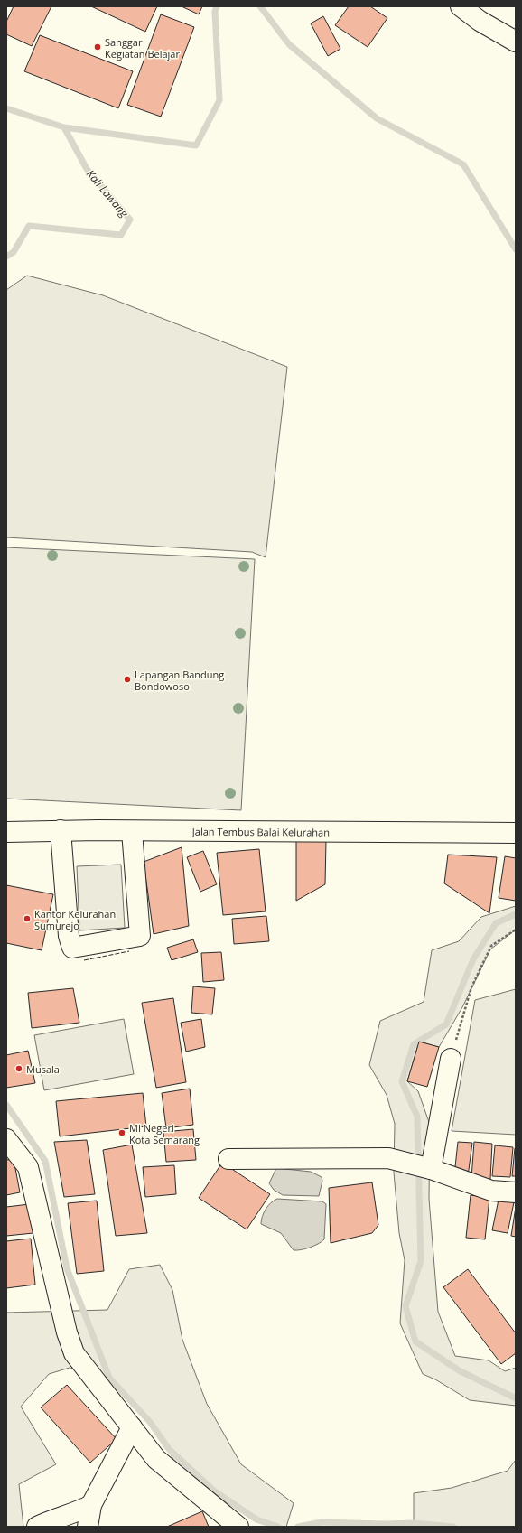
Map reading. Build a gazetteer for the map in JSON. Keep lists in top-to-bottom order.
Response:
{
  "streets": {
    "street": ["Jalan Tembus Balai Kelurahan"]
  },
  "water": ["Kali Lawang"],
  "places": [
    "Sanggar Kegiatan Belajar",
    "Lapangan Bandung Bondowoso",
    "Kantor Kelurahan Sumurejo",
    "Musala",
    "MI Negeri Kota Semarang"
  ]
}
